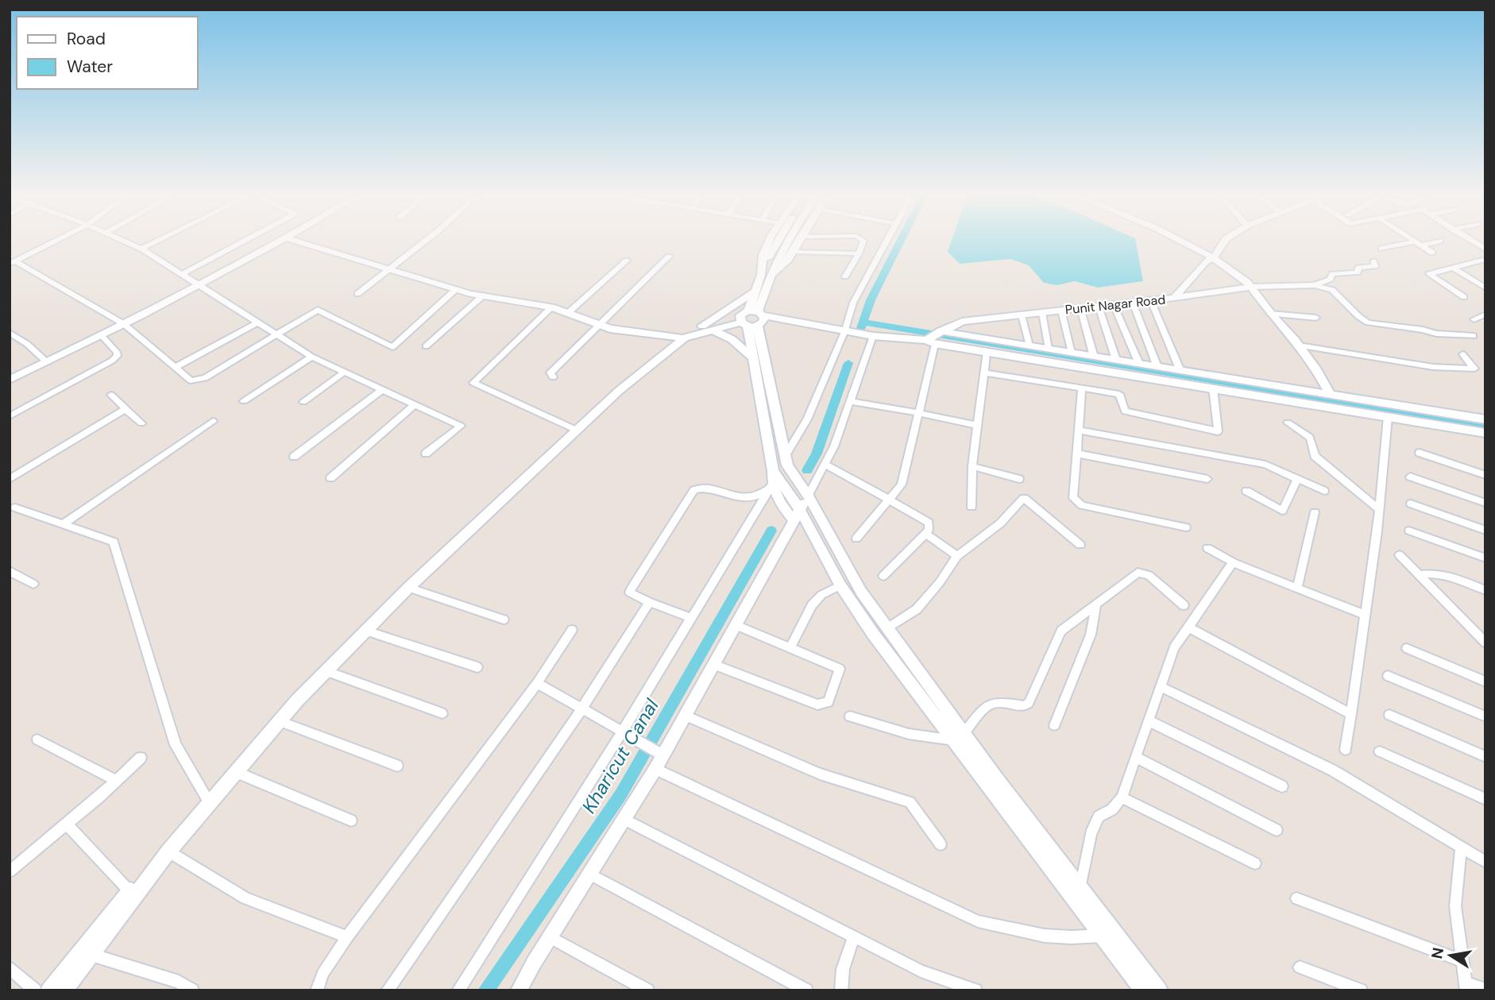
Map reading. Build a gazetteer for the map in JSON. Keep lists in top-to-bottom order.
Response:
{
  "streets": {
    "street": ["Punit Nagar Road"]
  },
  "water": ["Kharicut Canal"],
  "legend": ["Road", "Water"],
  "north": "left"
}
